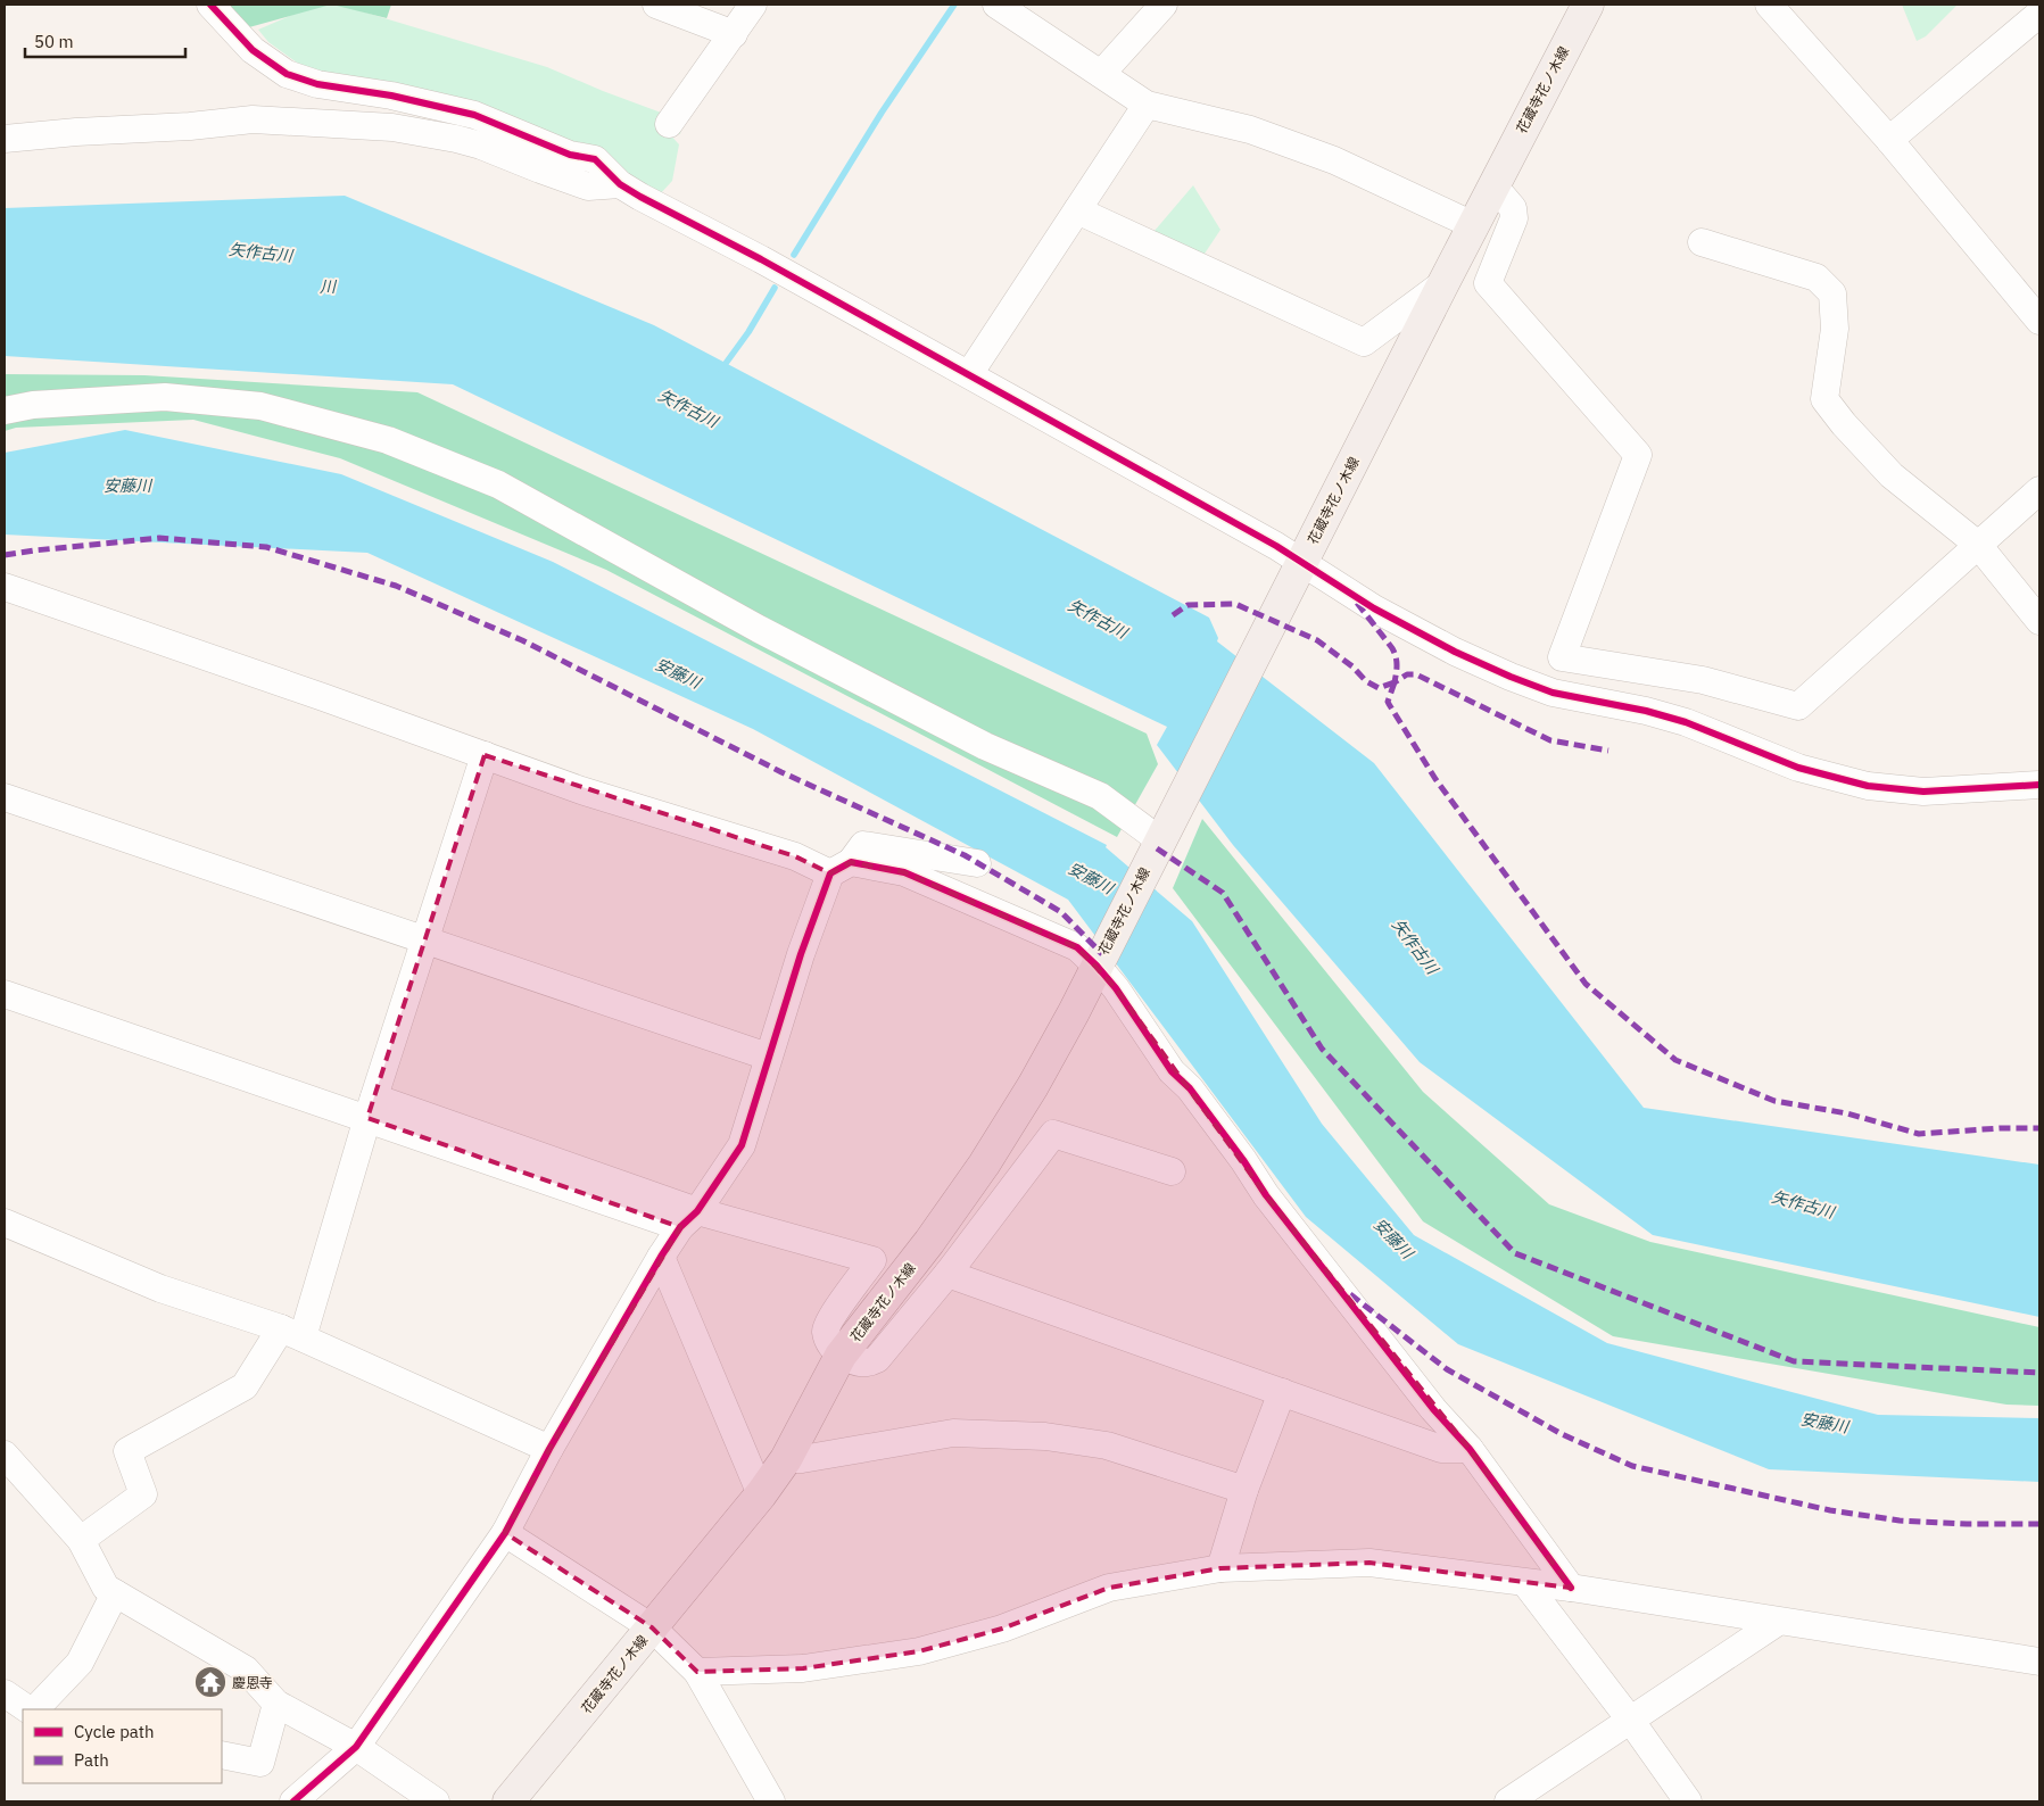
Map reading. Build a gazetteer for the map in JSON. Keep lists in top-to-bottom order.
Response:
{
  "streets": {
    "main road": ["花蔵寺花ノ木線"]
  },
  "water": ["矢作古川", "川", "安藤川"],
  "places": {
    "temple": ["慶恩寺"]
  },
  "legend": ["Cycle path", "Path"],
  "scale_bar": "50 m"
}
